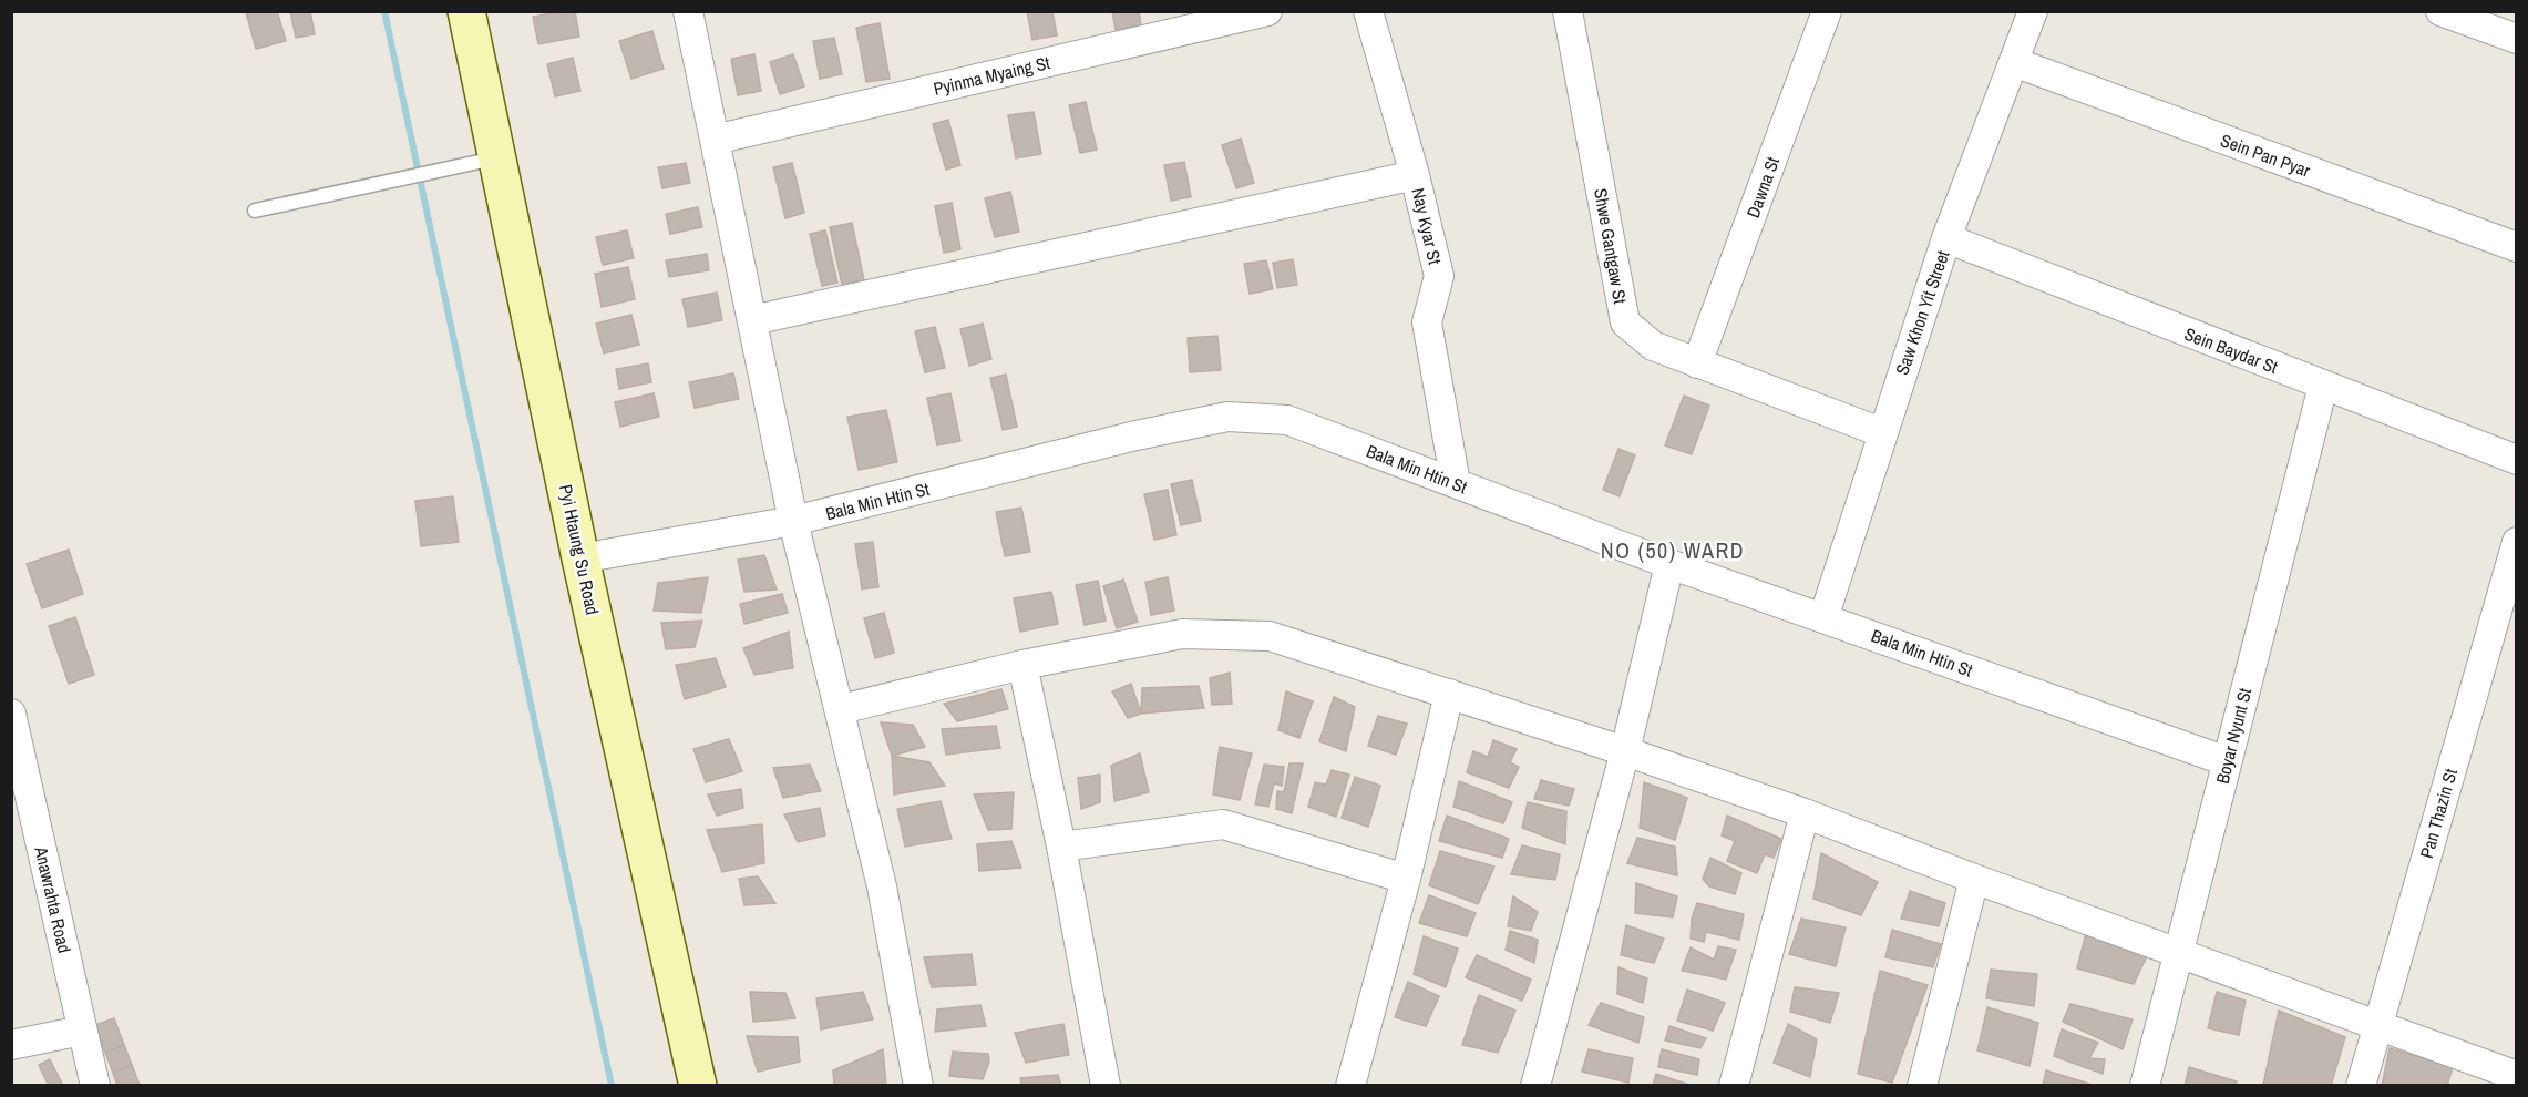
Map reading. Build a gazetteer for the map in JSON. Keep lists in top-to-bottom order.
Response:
{
  "streets": {
    "main road": ["Pyi Htaung Su Road"],
    "street": [
      "Pyinma Myaing St",
      "Sein Pan Pyar",
      "Dawna St",
      "Nay Kyar St",
      "Shwe Gantgaw St",
      "Saw Khon Yit Street",
      "Sein Baydar St",
      "Bala Min Htin St",
      "Boyar Nyunt St",
      "Pan Thazin St",
      "Anawrahta Road"
    ]
  },
  "crossings": [
    ["Sein Pan Pyar", "Saw Khon Yit Street"],
    ["Dawna St", "Shwe Gantgaw St"],
    ["Nay Kyar St", "Bala Min Htin St"],
    ["Shwe Gantgaw St", "Saw Khon Yit Street"],
    ["Saw Khon Yit Street", "Sein Baydar St"],
    ["Saw Khon Yit Street", "Bala Min Htin St"],
    ["Sein Baydar St", "Boyar Nyunt St"],
    ["Bala Min Htin St", "Pyi Htaung Su Road"],
    ["Bala Min Htin St", "Boyar Nyunt St"]
  ],
  "districts": ["NO (50) WARD"]
}
